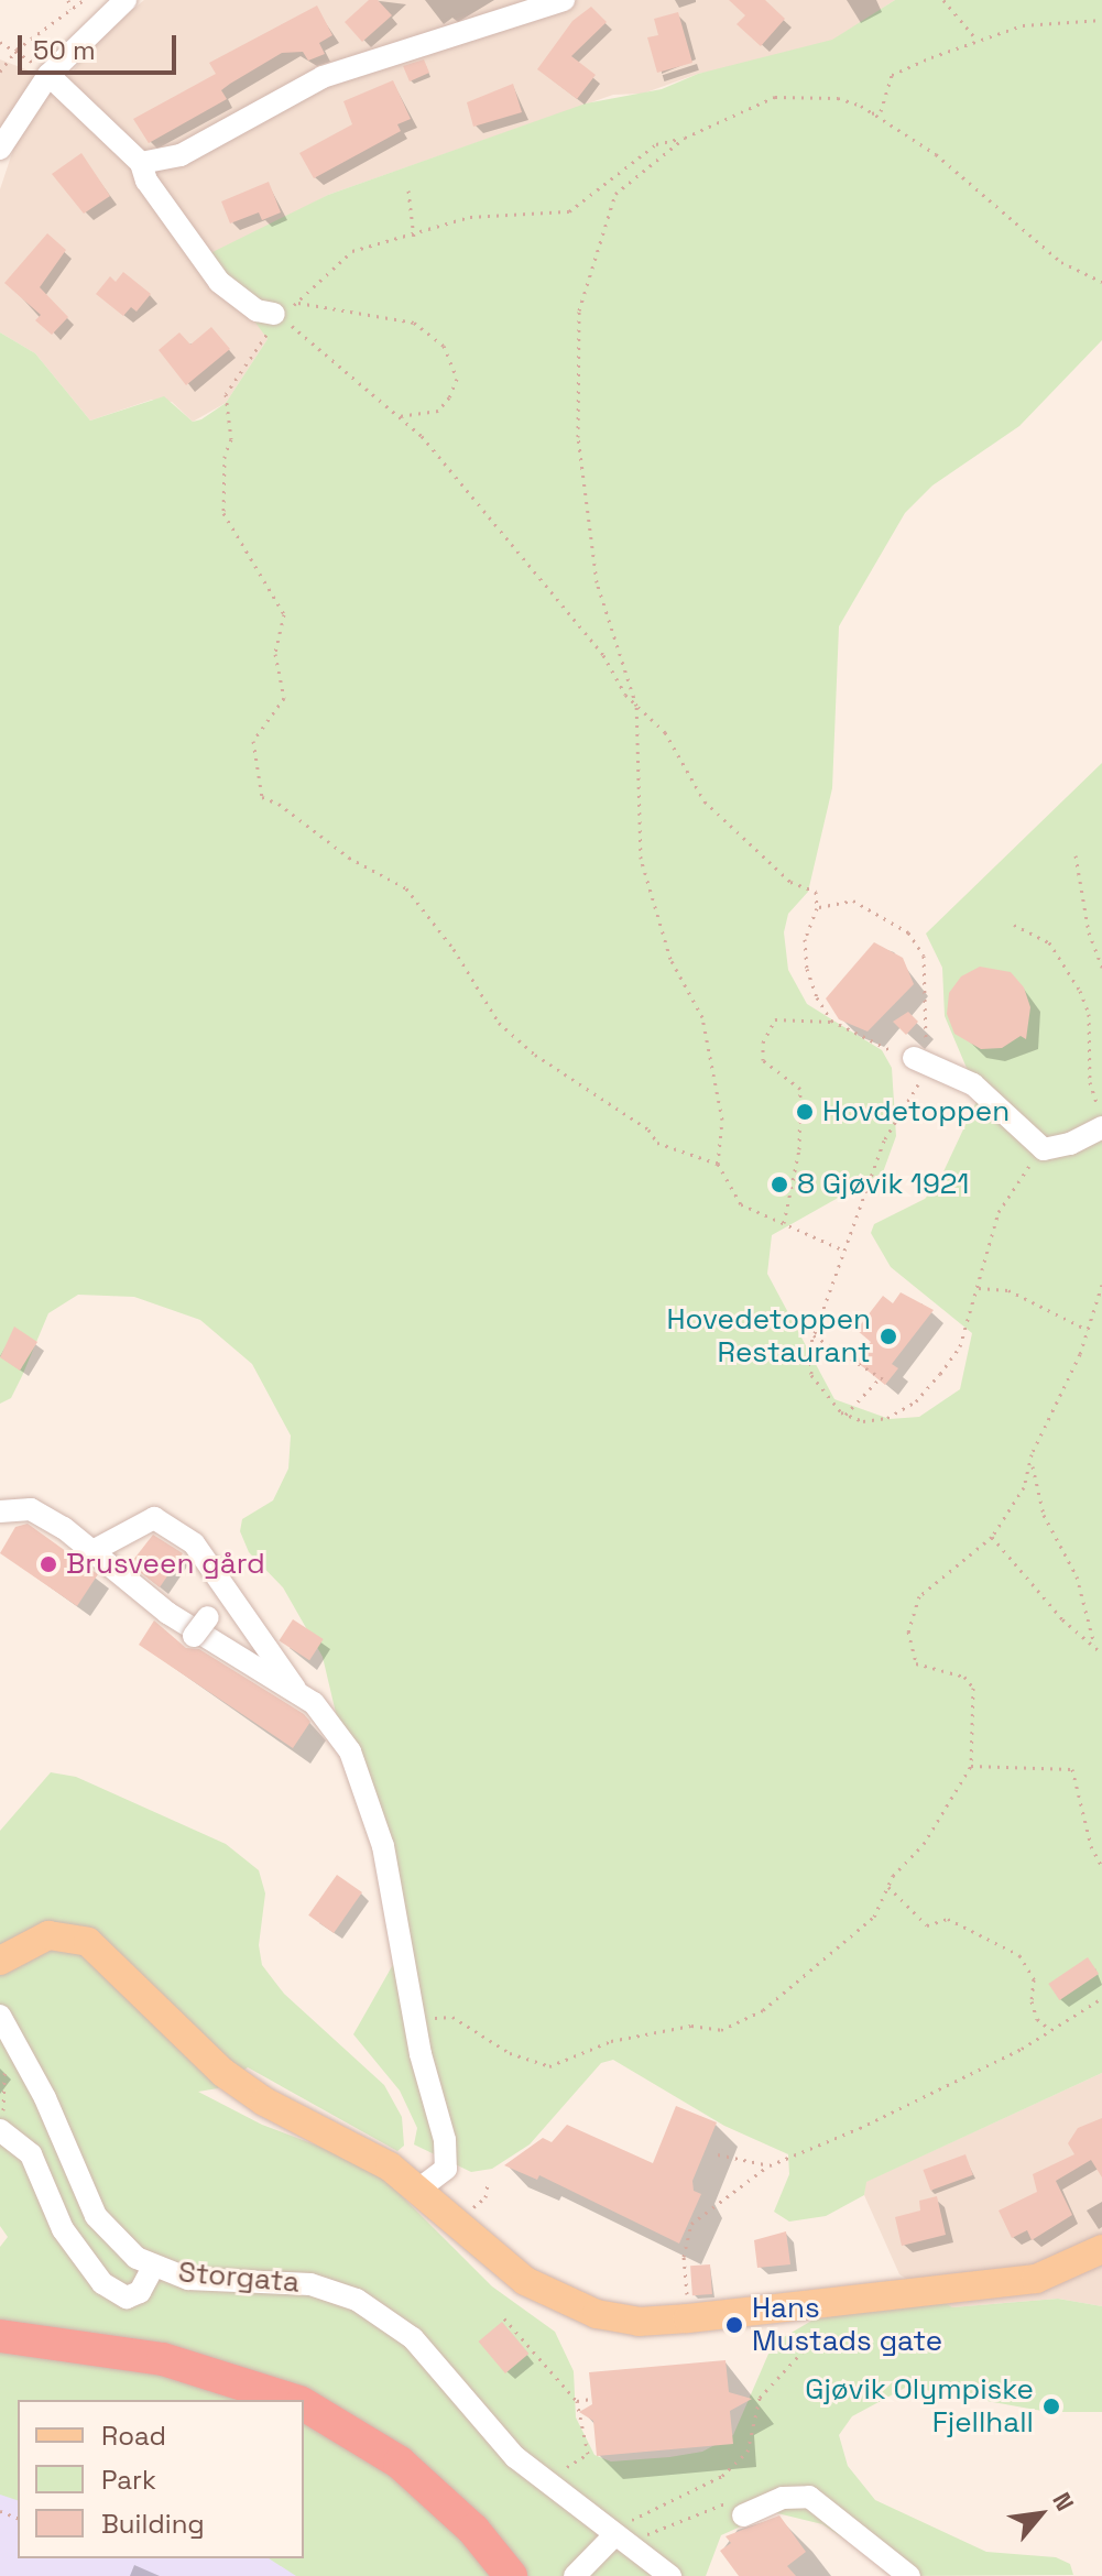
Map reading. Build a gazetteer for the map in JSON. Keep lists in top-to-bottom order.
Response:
{
  "streets": {
    "street": ["Storgata"]
  },
  "places": [
    "Hovdetoppen",
    "8 Gjøvik 1921",
    "Hovedetoppen Restaurant",
    "Brusveen gård",
    "Hans Mustads gate",
    "Gjøvik Olympiske Fjellhall"
  ],
  "legend": ["Road", "Park", "Building"],
  "scale_bar": "50 m",
  "north": "top right"
}
